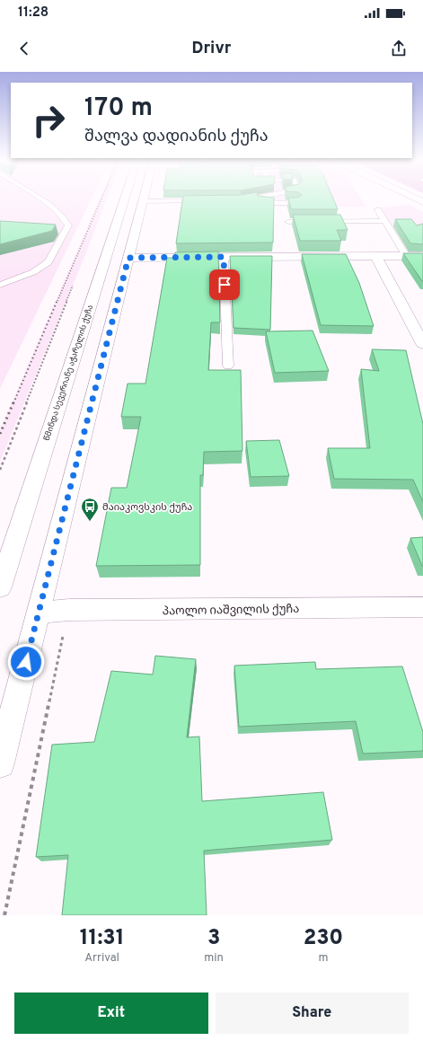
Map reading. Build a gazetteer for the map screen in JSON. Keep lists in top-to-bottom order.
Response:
{
  "streets": {
    "main road": ["წმინდა სევერიანე აჭარელის ქუჩა", "პაოლო იაშვილის ქუჩა"]
  },
  "places": {
    "bus stop": ["მაიაკოვსკის ქუჩა"]
  },
  "page": {
    "status": "11:28",
    "header": "Drivr",
    "turn": ["170 m", "შალვა დადიანის ქუჩა"],
    "eta": [
      "11:31",
      "Arrival",
      "3",
      "min",
      "230",
      "m"
    ],
    "buttons": ["Exit", "Share"]
  }
}
